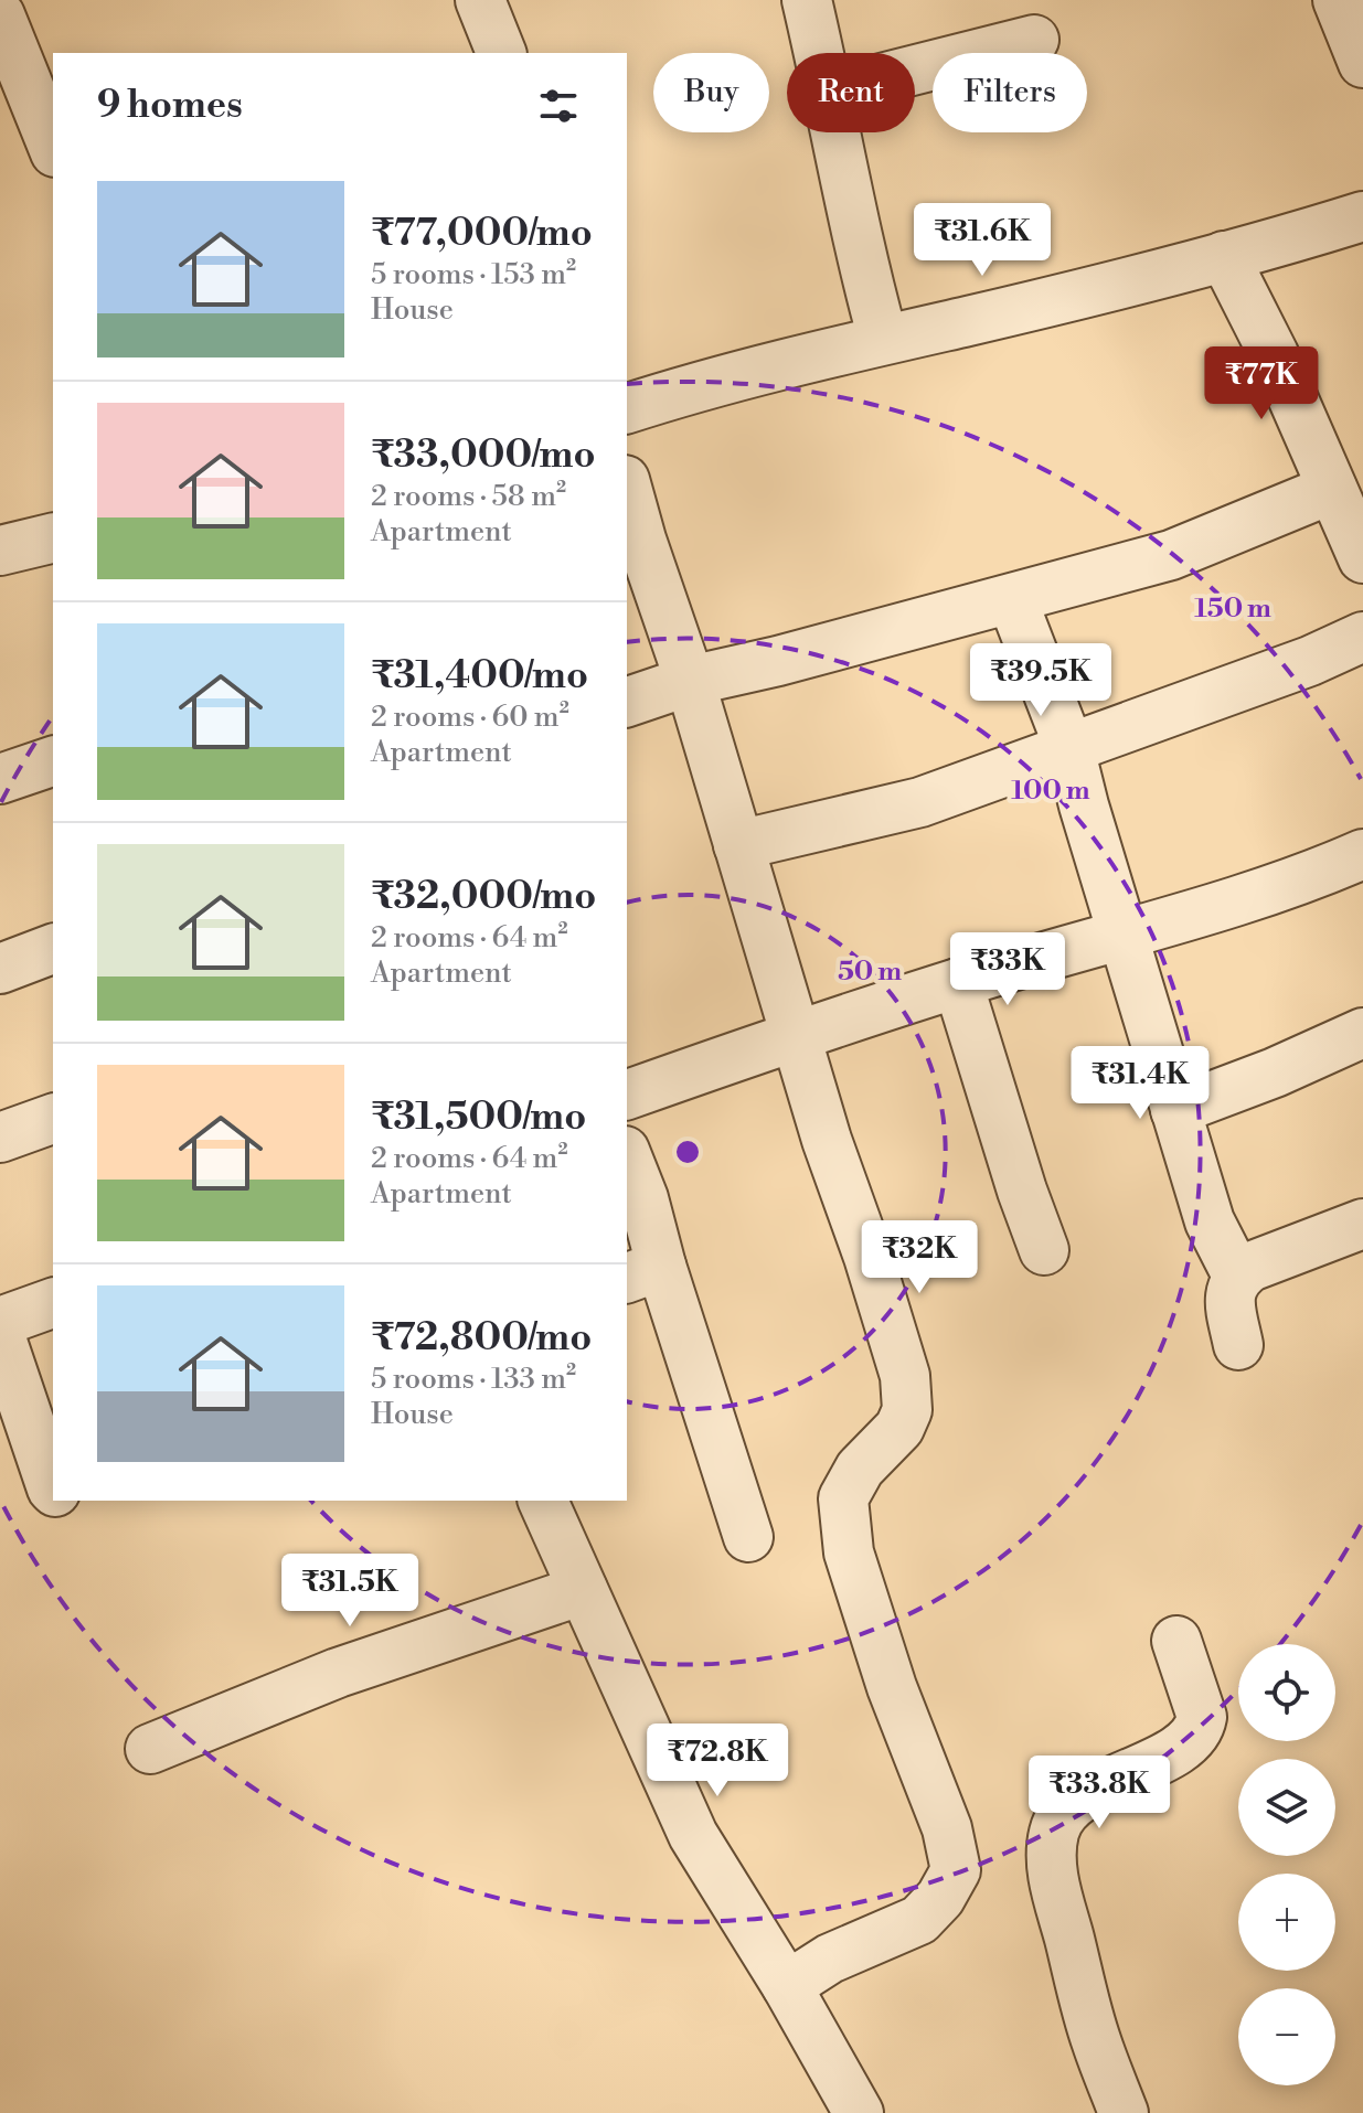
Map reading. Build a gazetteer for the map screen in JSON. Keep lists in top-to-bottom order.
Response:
{
  "page": {
    "chip": ["Buy", "Rent", "Filters"],
    "heading": "9 homes",
    "list": [
      {
        "name": "₹77,000/mo",
        "note": "5 rooms · 153 m² · House"
      },
      {
        "name": "₹33,000/mo",
        "note": "2 rooms · 58 m² · Apartment"
      },
      {
        "name": "₹31,400/mo",
        "note": "2 rooms · 60 m² · Apartment"
      },
      {
        "name": "₹32,000/mo",
        "note": "2 rooms · 64 m² · Apartment"
      },
      {
        "name": "₹31,500/mo",
        "note": "2 rooms · 64 m² · Apartment"
      },
      {
        "name": "₹72,800/mo",
        "note": "5 rooms · 133 m² · House"
      }
    ],
    "price": [
      "₹31.6K",
      "₹77K",
      "₹39.5K",
      "₹33K",
      "₹31.4K",
      "₹32K",
      "₹31.5K",
      "₹72.8K",
      "₹33.8K"
    ],
    "map_buttons": ["+", "−"]
  },
  "rings": ["150 m", "100 m", "50 m"]
}
